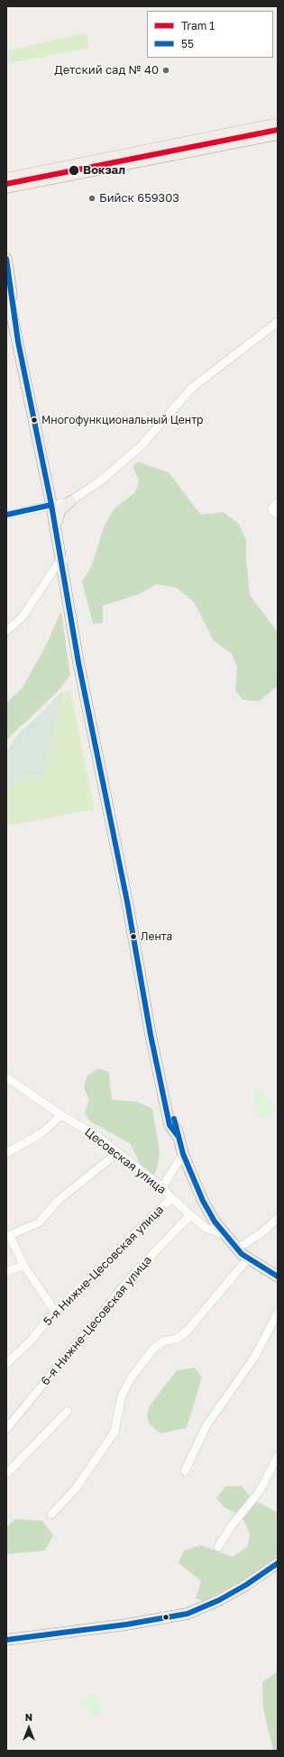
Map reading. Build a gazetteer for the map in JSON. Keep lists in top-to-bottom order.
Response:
{
  "streets": {
    "street": ["Цесовская улица", "5-я Нижне-Цесовская улица", "6-я Нижне-Цесовская улица"]
  },
  "crossings": [
    ["Цесовская улица", "5-я Нижне-Цесовская улица"],
    ["Цесовская улица", "6-я Нижне-Цесовская улица"]
  ],
  "places": [
    "Детский сад № 40",
    "Вокзал",
    "Бийск 659303",
    "Многофункциональный Центр",
    "Лента"
  ],
  "lines": ["tram line 1", "transit line 55"],
  "legend": ["Tram 1", "55"],
  "north": "top"
}
